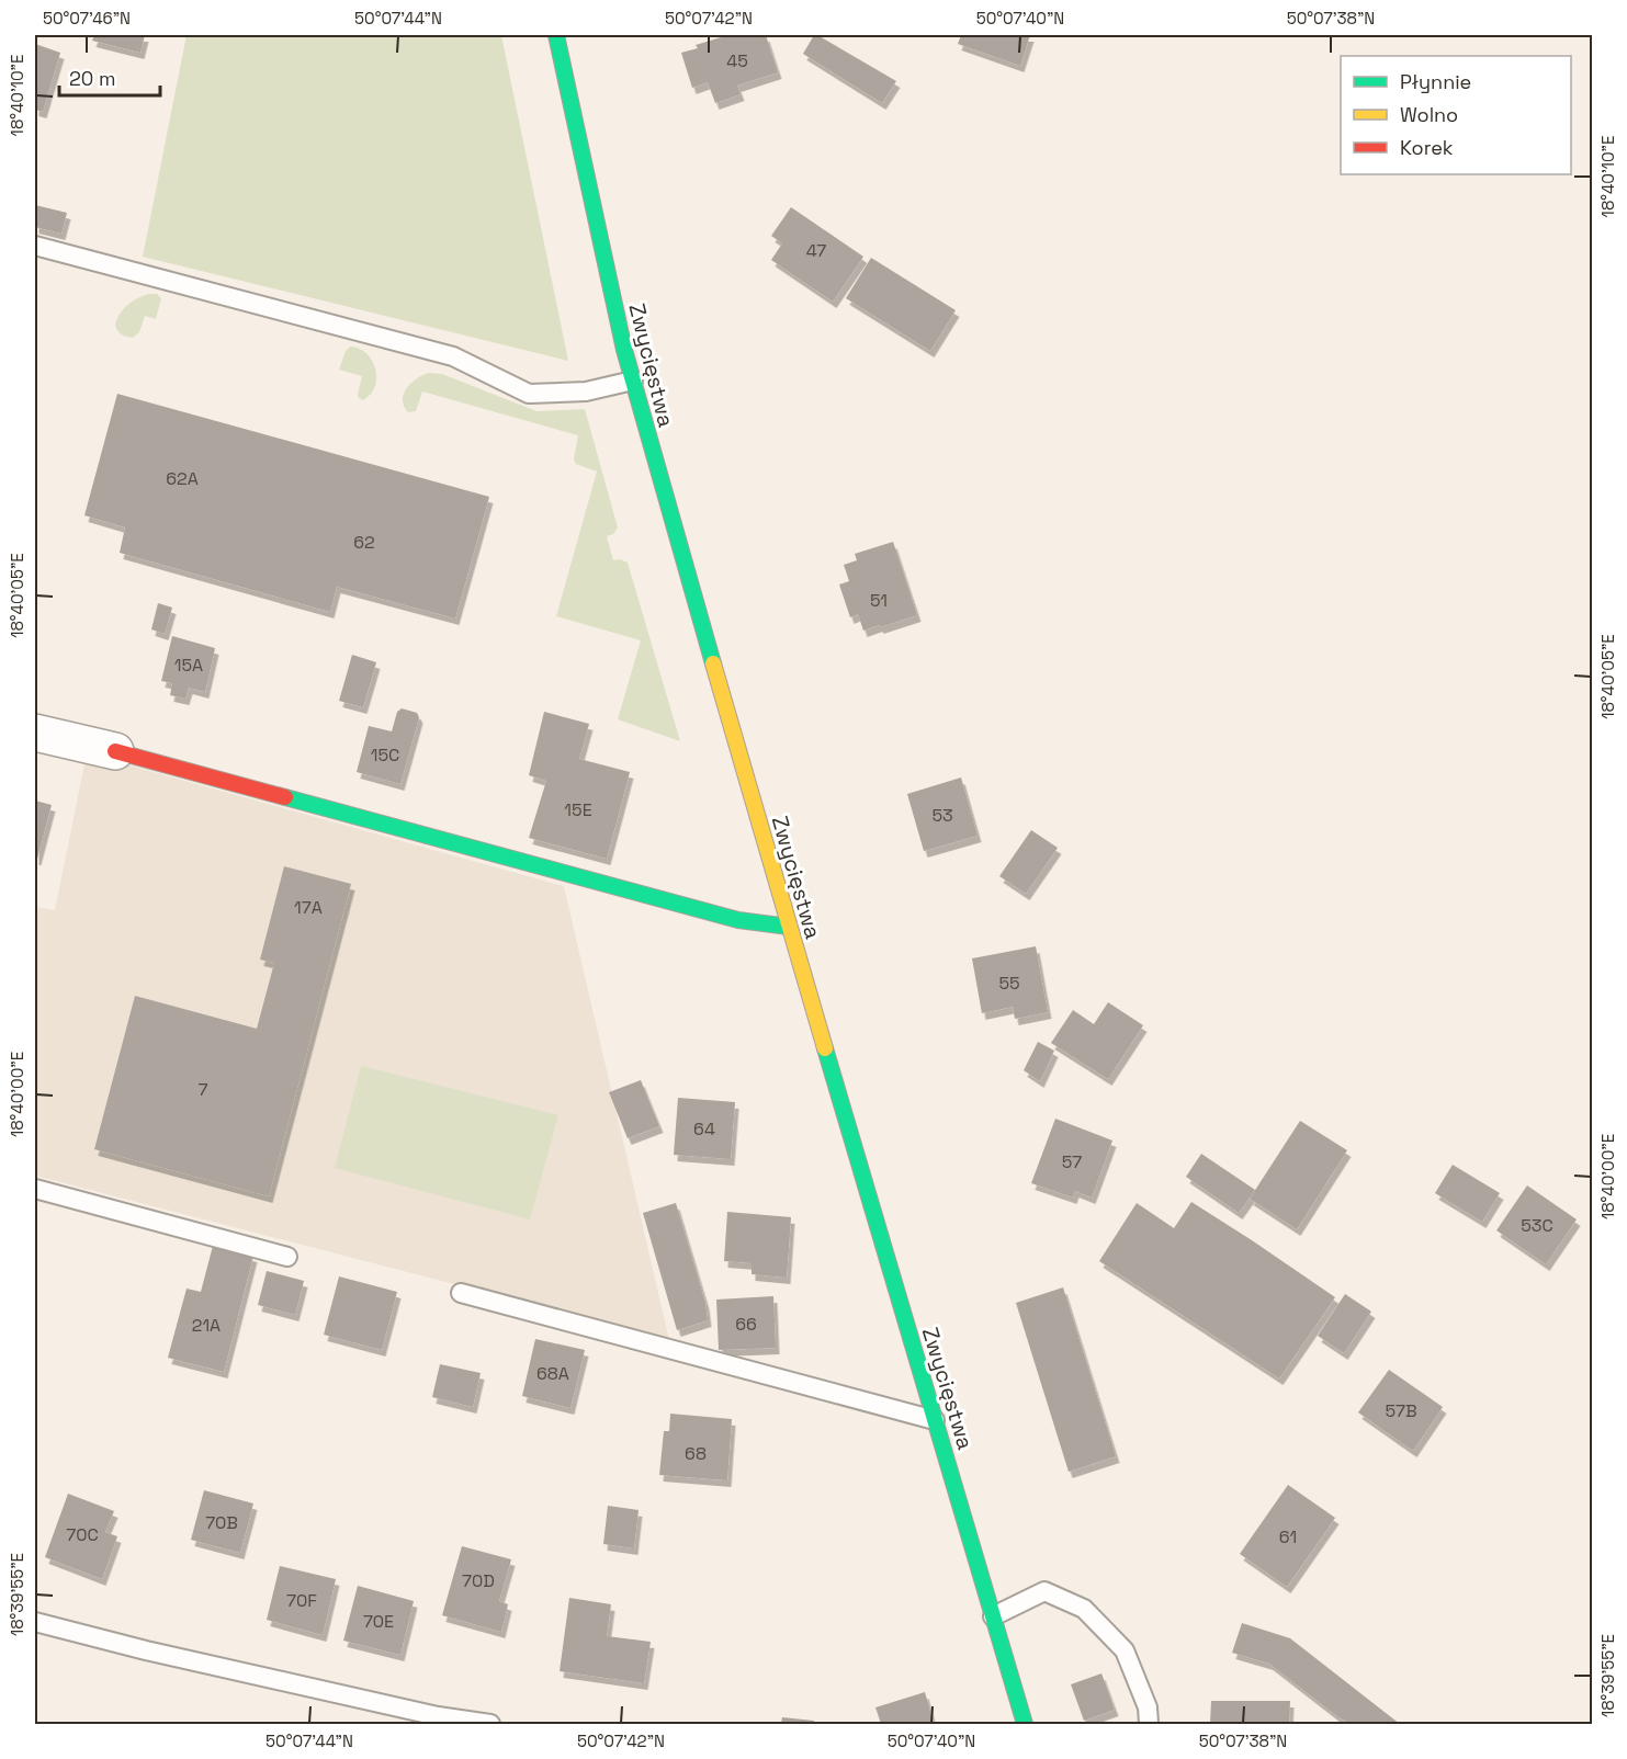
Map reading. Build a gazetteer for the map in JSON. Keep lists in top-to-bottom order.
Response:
{
  "streets": {
    "main road": ["Zwycięstwa"]
  },
  "house_numbers": [
    "45",
    "47",
    "62A",
    "62",
    "51",
    "15A",
    "15C",
    "15E",
    "53",
    "17A",
    "55",
    "7",
    "64",
    "57",
    "53C",
    "66",
    "21A",
    "68A",
    "57B",
    "68",
    "70B",
    "70C",
    "61",
    "70D",
    "70F",
    "70E"
  ],
  "legend": ["Płynnie", "Wolno", "Korek"],
  "scale_bar": "20 m",
  "coordinates": [
    "50°07'46\"N",
    "50°07'44\"N",
    "50°07'42\"N",
    "50°07'40\"N",
    "50°07'38\"N",
    "18°40'10\"E",
    "18°40'05\"E",
    "18°40'00\"E",
    "18°39'55\"E"
  ]
}
